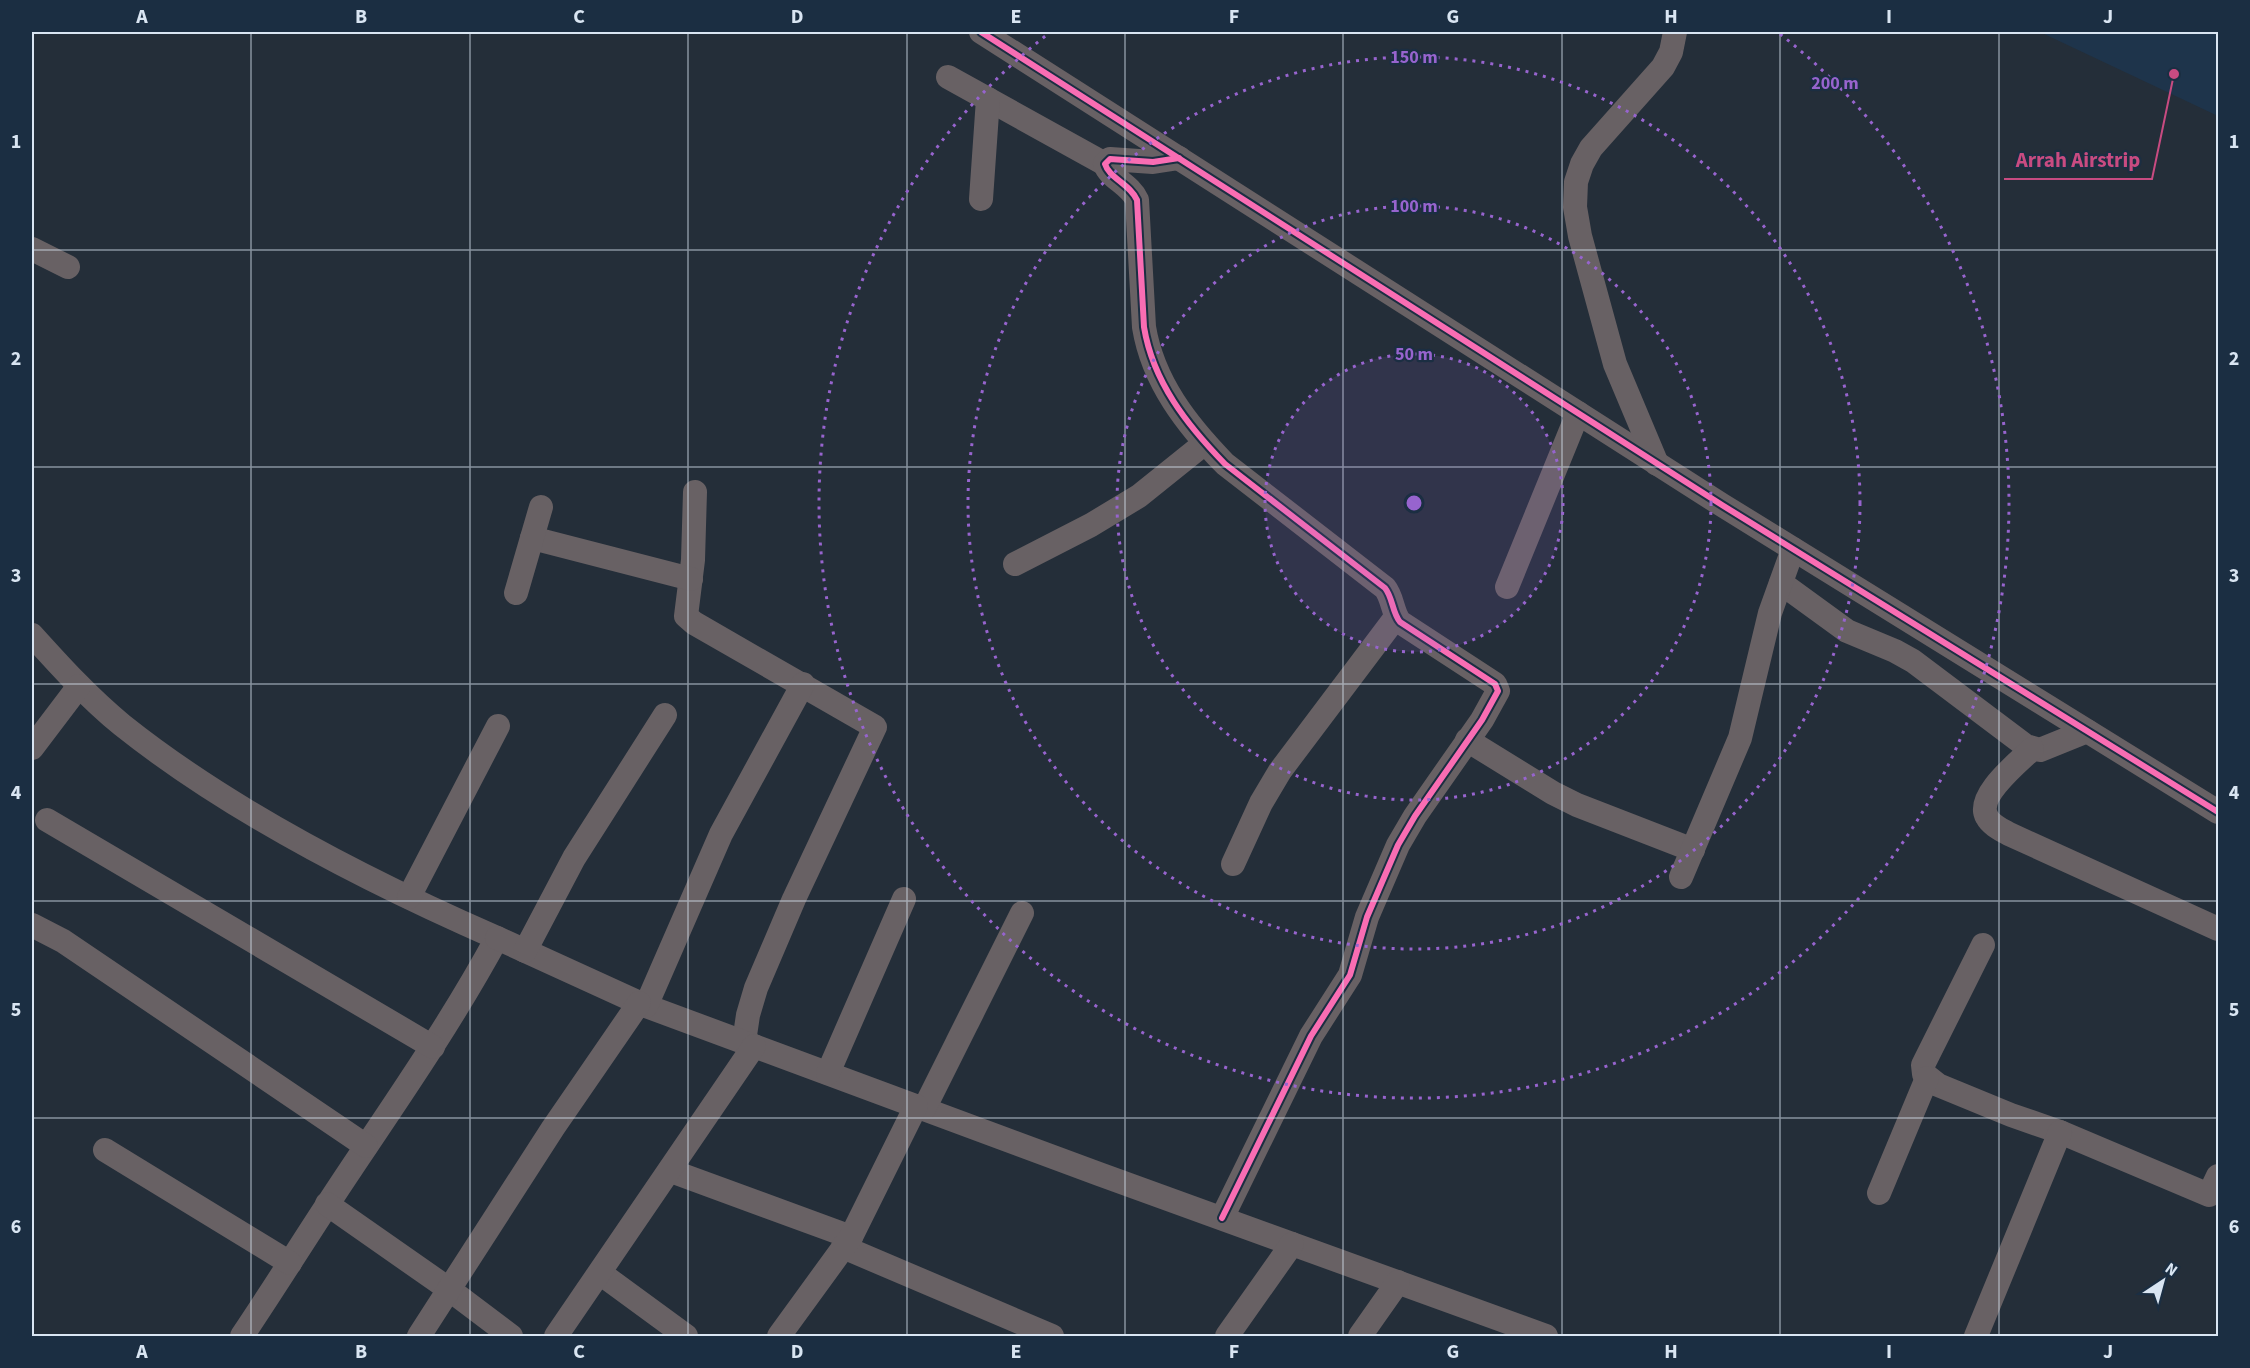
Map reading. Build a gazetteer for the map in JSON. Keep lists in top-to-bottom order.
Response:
{
  "places": ["Arrah Airstrip"],
  "north": "top right",
  "grid": {
    "columns": [
      "A",
      "B",
      "C",
      "D",
      "E",
      "F",
      "G",
      "H",
      "I",
      "J"
    ],
    "rows": [
      "1",
      "2",
      "3",
      "4",
      "5",
      "6"
    ]
  },
  "rings": [
    "150 m",
    "200 m",
    "100 m",
    "50 m"
  ]
}
